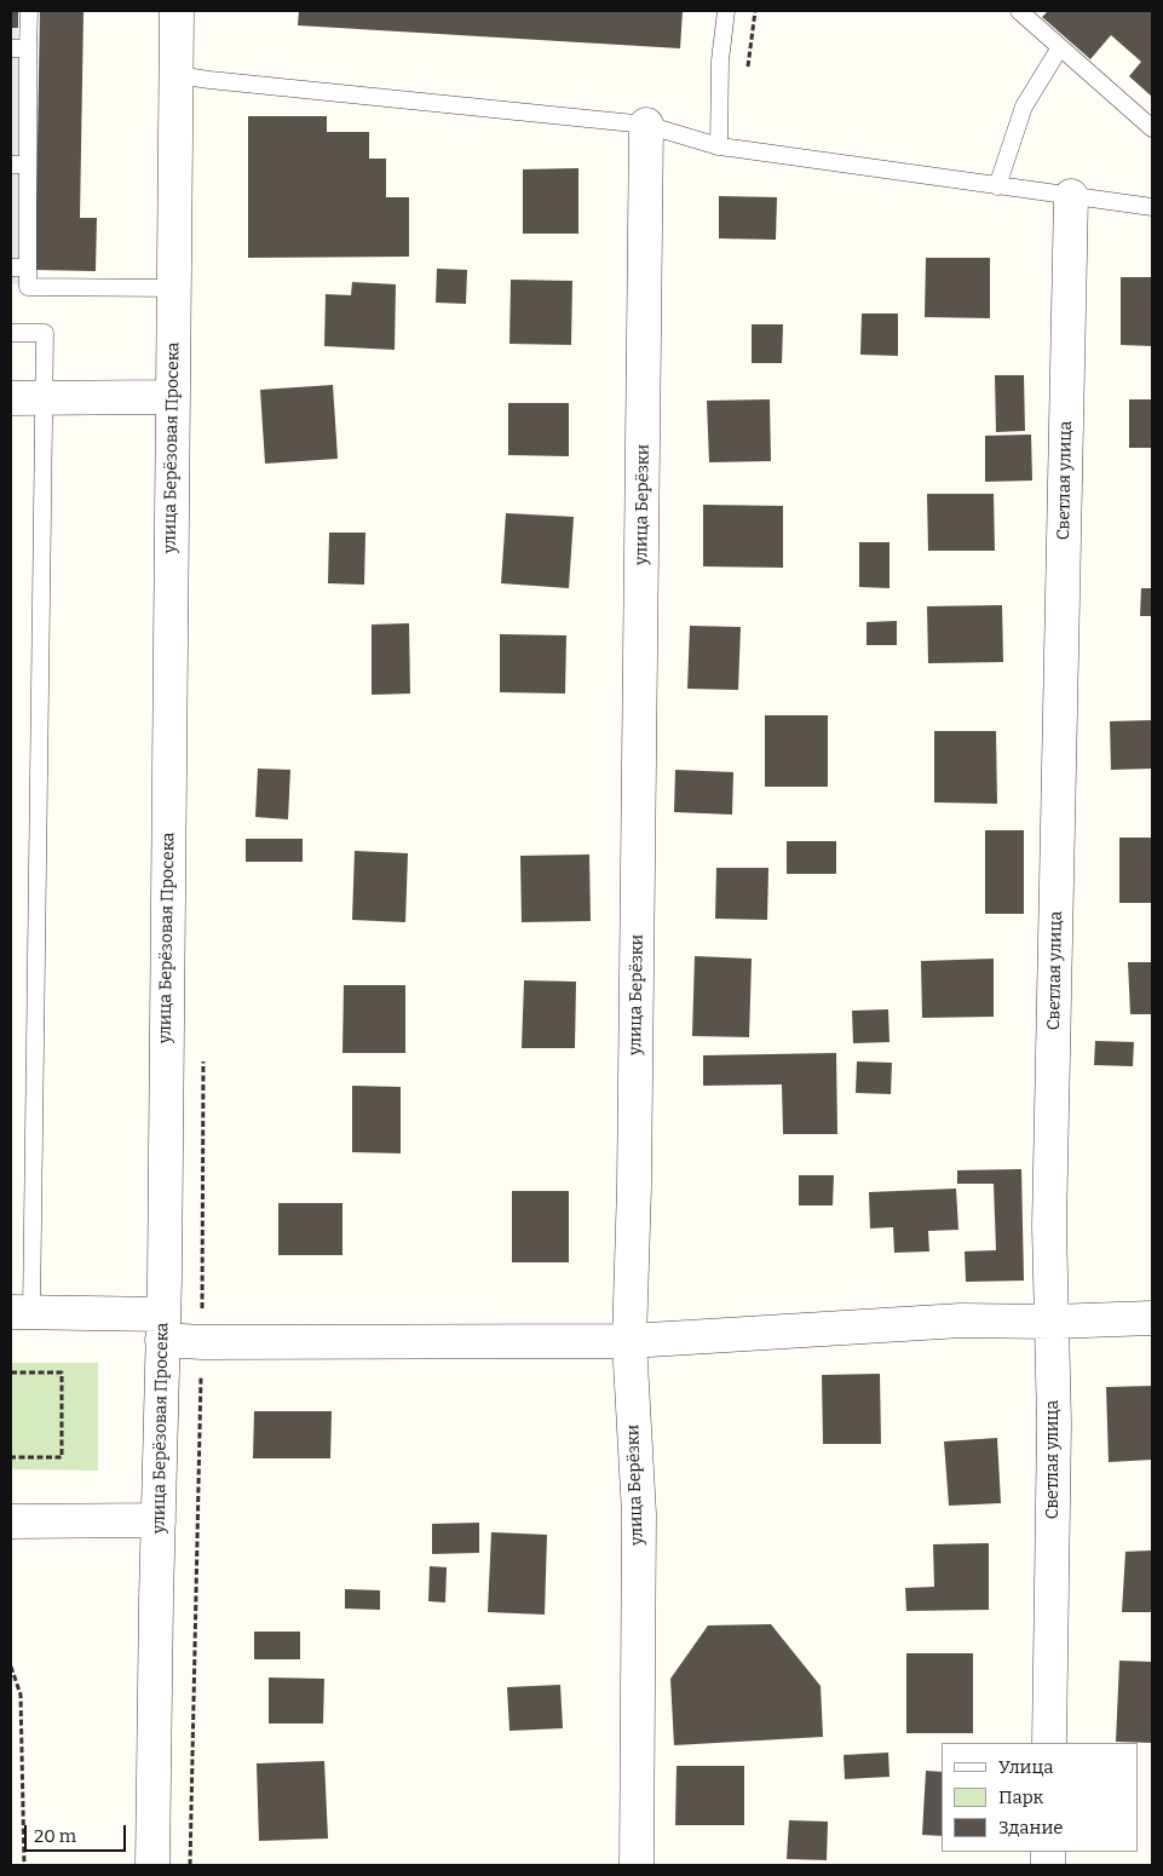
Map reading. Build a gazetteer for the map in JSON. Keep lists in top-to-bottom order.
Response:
{
  "streets": {
    "street": ["улица Берёзовая Просека", "Светлая улица", "улица Берёзки"]
  },
  "legend": ["Улица", "Парк", "Здание"],
  "scale_bar": "20 m"
}
